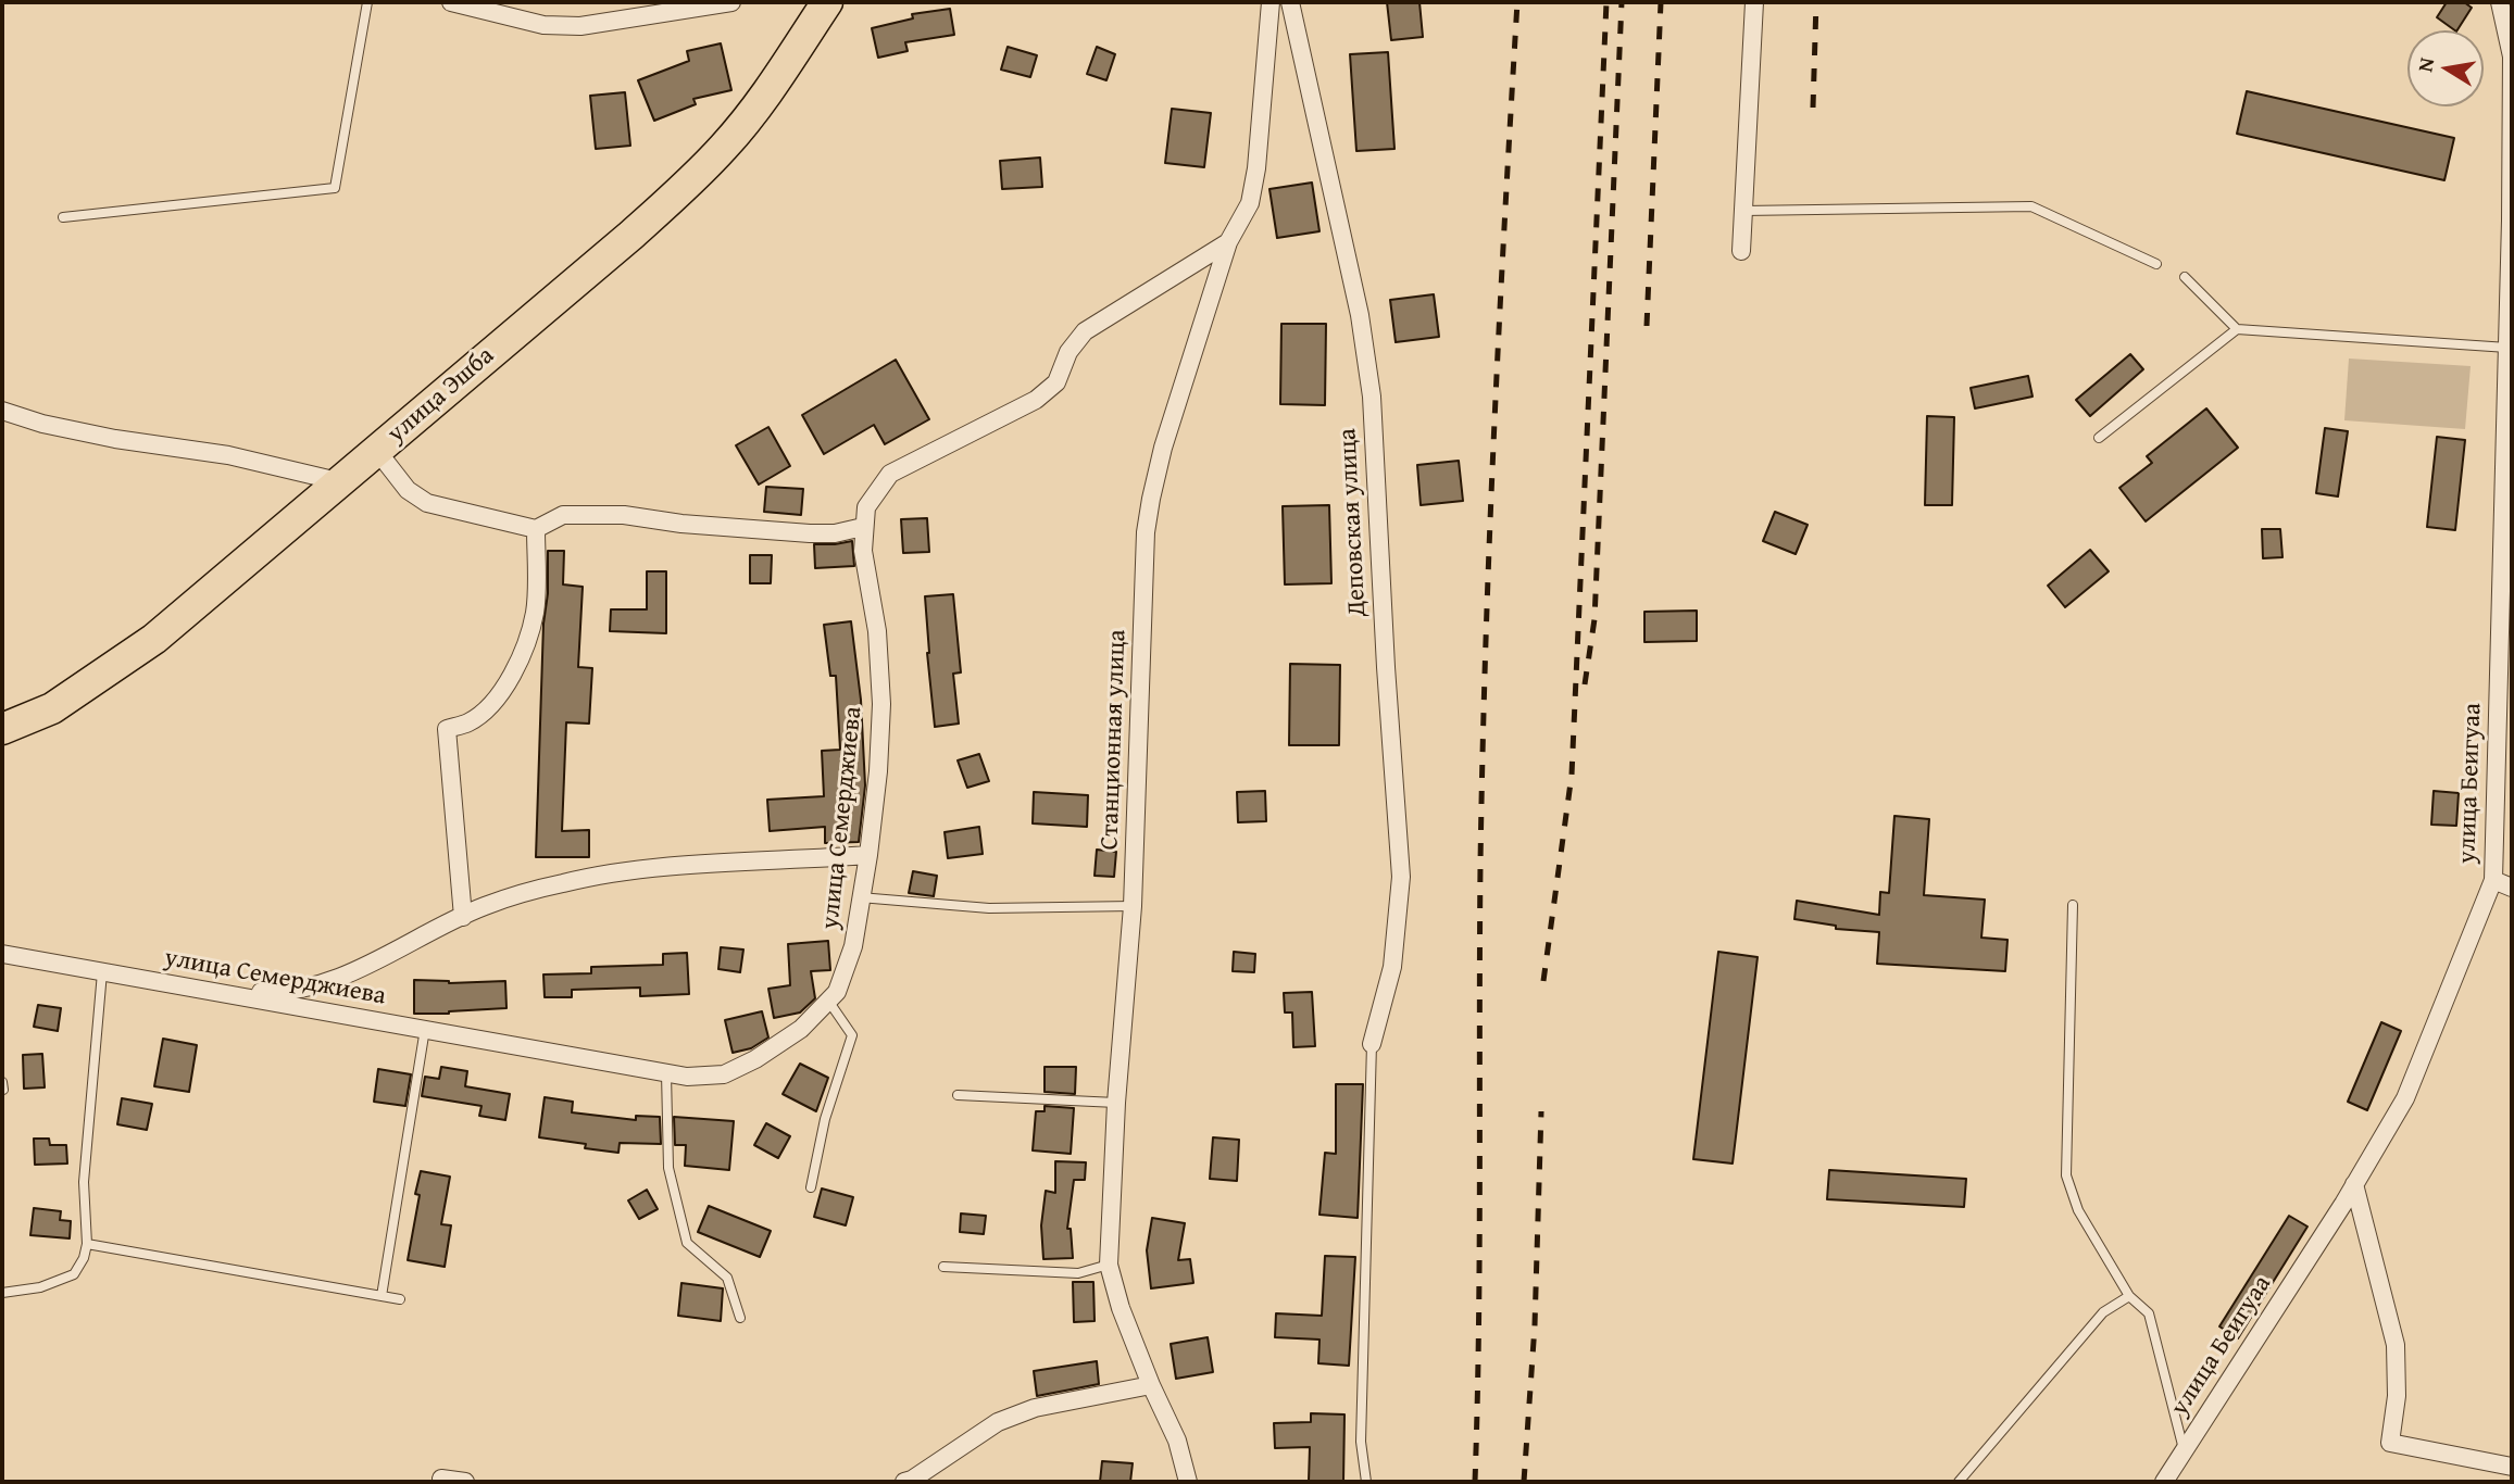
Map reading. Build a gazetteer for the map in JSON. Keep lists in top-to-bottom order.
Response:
{
  "streets": {
    "highway": ["улица Эшба"],
    "street": [
      "Деповская улица",
      "Станционная улица",
      "улица Беигуаа",
      "улица Семерджиева"
    ]
  },
  "crossings": [
    ["Станционная улица", "улица Семерджиева"]
  ],
  "north": "left"
}
